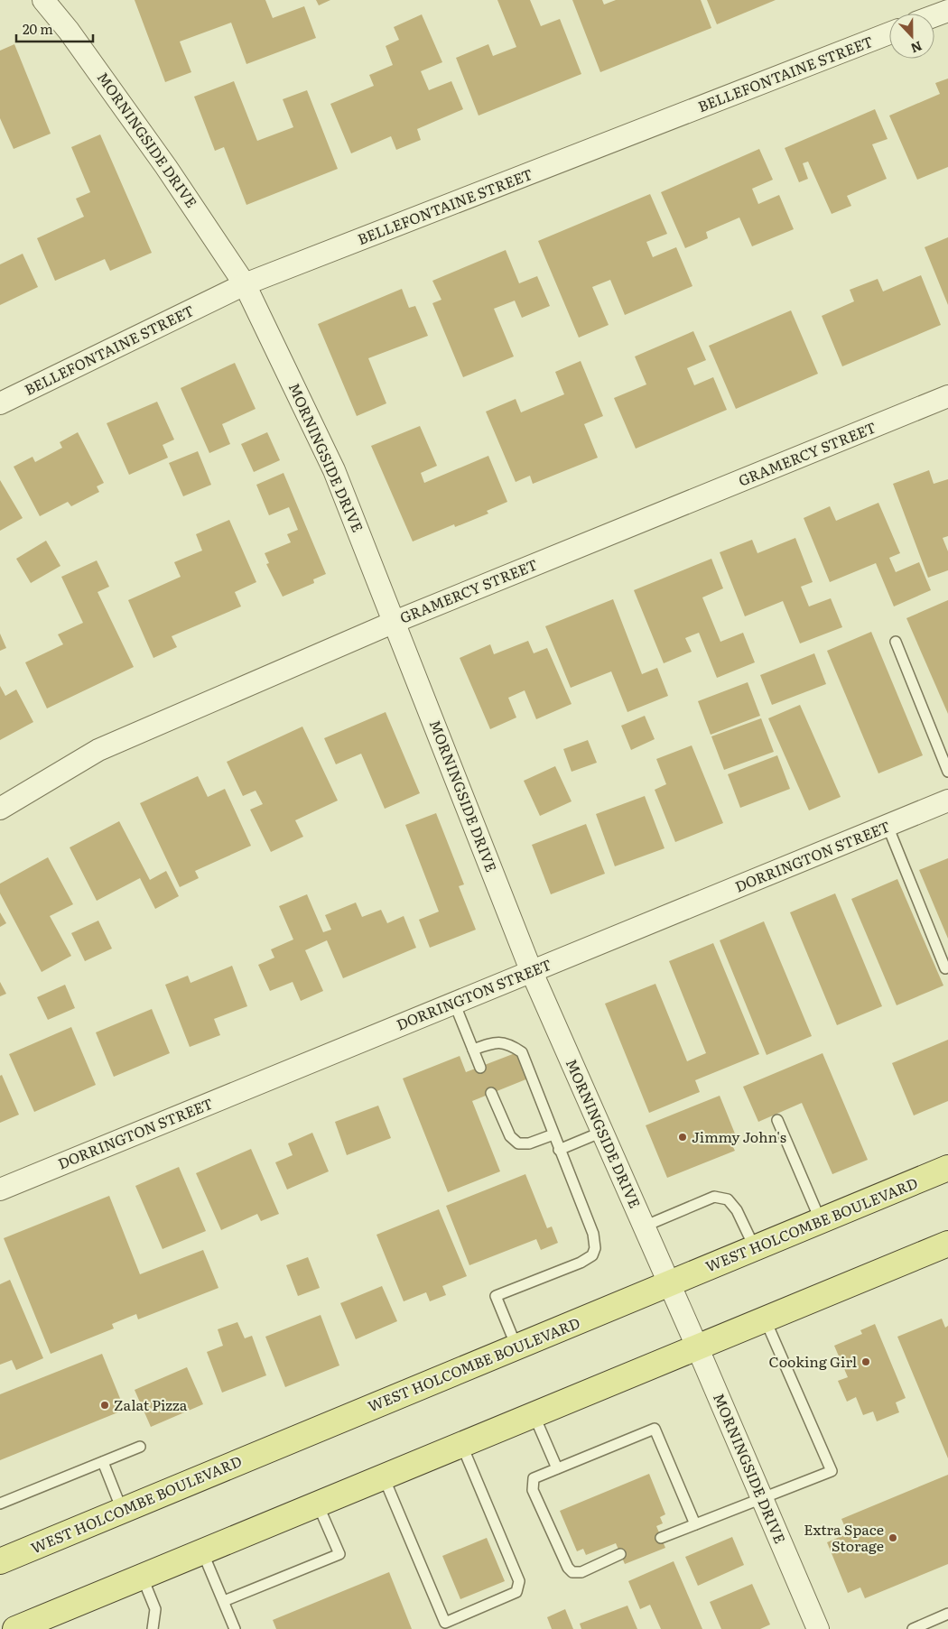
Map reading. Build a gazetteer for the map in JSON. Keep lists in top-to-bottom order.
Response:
{
  "streets": {
    "main road": ["WEST HOLCOMBE BOULEVARD"],
    "street": [
      "BELLEFONTAINE STREET",
      "MORNINGSIDE DRIVE",
      "GRAMERCY STREET",
      "DORRINGTON STREET"
    ]
  },
  "crossings": [
    ["BELLEFONTAINE STREET", "MORNINGSIDE DRIVE"],
    ["MORNINGSIDE DRIVE", "GRAMERCY STREET"],
    ["MORNINGSIDE DRIVE", "DORRINGTON STREET"],
    ["MORNINGSIDE DRIVE", "WEST HOLCOMBE BOULEVARD"]
  ],
  "places": [
    "Jimmy John's",
    "Cooking Girl",
    "Zalat Pizza",
    "Extra Space Storage"
  ],
  "scale_bar": "20 m",
  "north": "bottom"
}
